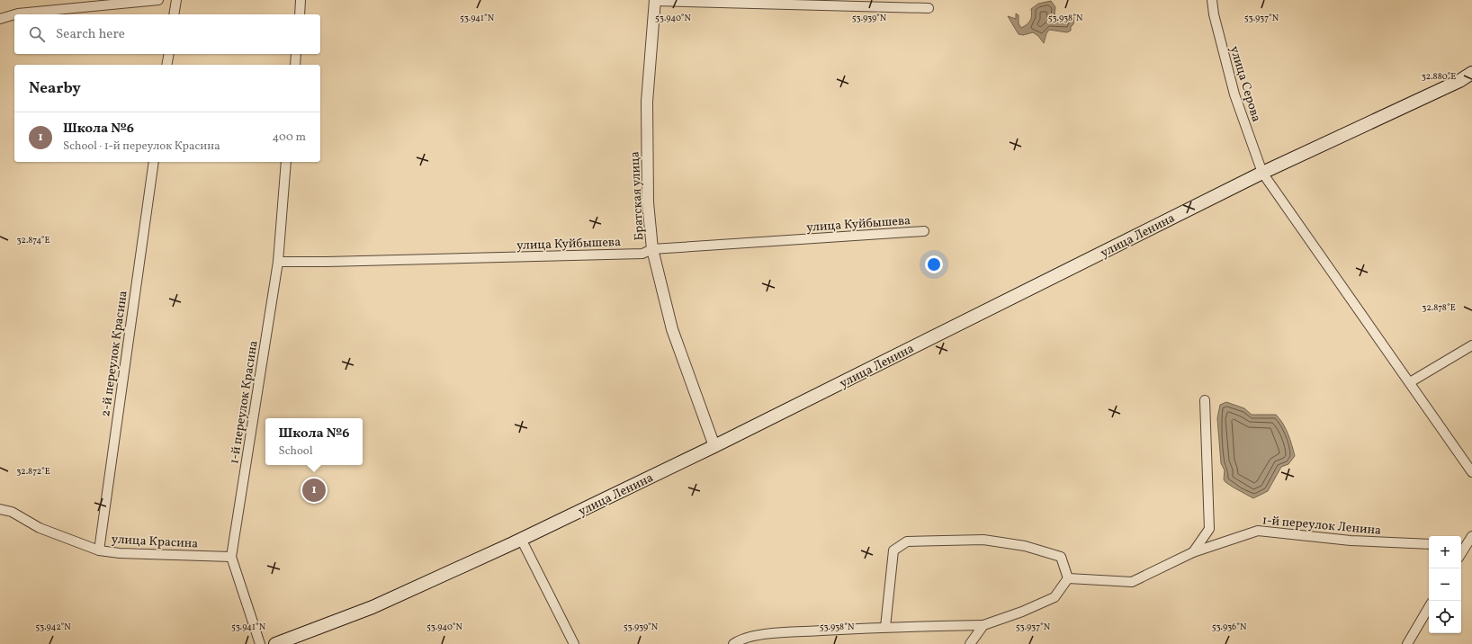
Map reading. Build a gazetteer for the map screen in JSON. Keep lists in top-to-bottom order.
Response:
{
  "streets": {
    "main road": ["улица Ленина"],
    "street": [
      "улица Серова",
      "Братская улица",
      "улица Куйбышева",
      "2-й переулок Красина",
      "1-й переулок Красина",
      "1-й переулок Ленина",
      "улица Красина"
    ]
  },
  "crossings": [
    ["улица Серова", "улица Ленина"],
    ["Братская улица", "улица Куйбышева"],
    ["Братская улица", "улица Ленина"],
    ["улица Куйбышева", "1-й переулок Красина"],
    ["2-й переулок Красина", "улица Красина"],
    ["1-й переулок Красина", "улица Красина"]
  ],
  "page": {
    "search": "Search here",
    "heading": "Nearby",
    "list": [
      {
        "mark": "1",
        "name": "Школа №6",
        "note": "School · 1-й переулок Красина",
        "value": "400 m"
      }
    ],
    "popup": ["Школа №6", "School"],
    "pins": "1",
    "map_buttons": ["+", "−"]
  },
  "coordinates": [
    "53.941°N",
    "53.940°N",
    "53.939°N",
    "53.938°N",
    "53.937°N",
    "32.880°E",
    "32.874°E",
    "32.878°E",
    "32.872°E",
    "53.942°N",
    "53.936°N"
  ]
}
